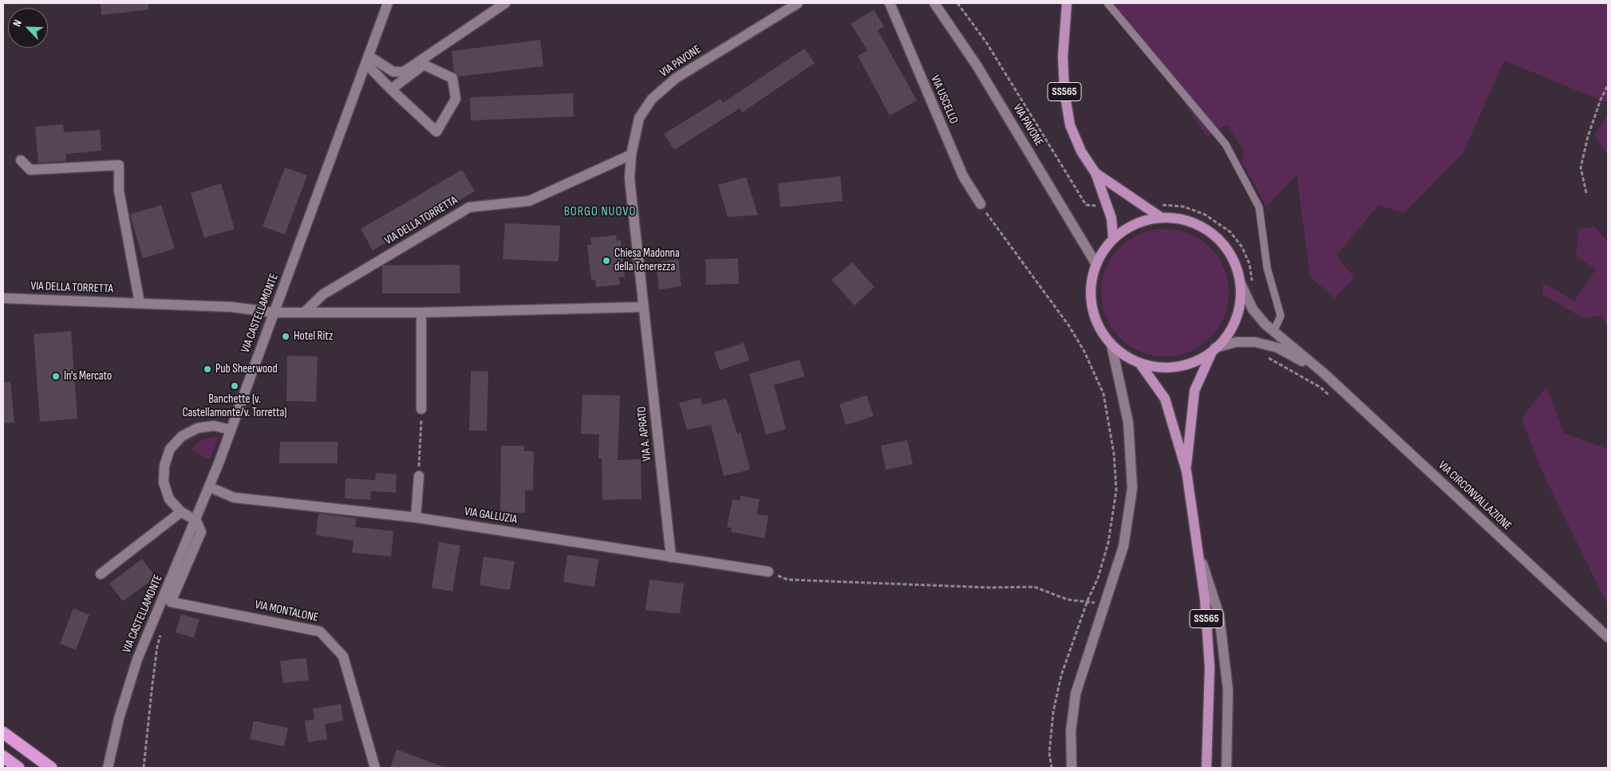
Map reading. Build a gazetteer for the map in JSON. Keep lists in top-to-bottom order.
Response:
{
  "streets": {
    "main road": ["SS565"],
    "street": [
      "VIA PAVONE",
      "VIA USCELLO",
      "VIA DELLA TORRETTA",
      "VIA CASTELLAMONTE",
      "VIA A. APRATO",
      "VIA CIRCONVALLAZIONE",
      "VIA GALLUZIA",
      "VIA MONTALONE"
    ]
  },
  "crossings": [
    ["VIA PAVONE", "SS565"],
    ["VIA PAVONE", "VIA DELLA TORRETTA"],
    ["VIA PAVONE", "VIA A. APRATO"],
    ["VIA DELLA TORRETTA", "VIA CASTELLAMONTE"],
    ["VIA DELLA TORRETTA", "VIA A. APRATO"],
    ["VIA CASTELLAMONTE", "VIA GALLUZIA"],
    ["VIA CASTELLAMONTE", "VIA MONTALONE"],
    ["VIA A. APRATO", "VIA GALLUZIA"]
  ],
  "districts": ["BORGO NUOVO"],
  "places": [
    "Chiesa Madonna della Tenerezza",
    "Hotel Ritz",
    "Pub Sheerwood",
    "In's Mercato",
    "Banchette (v. Castellamonte/v. Torretta)"
  ],
  "north": "top left"
}
